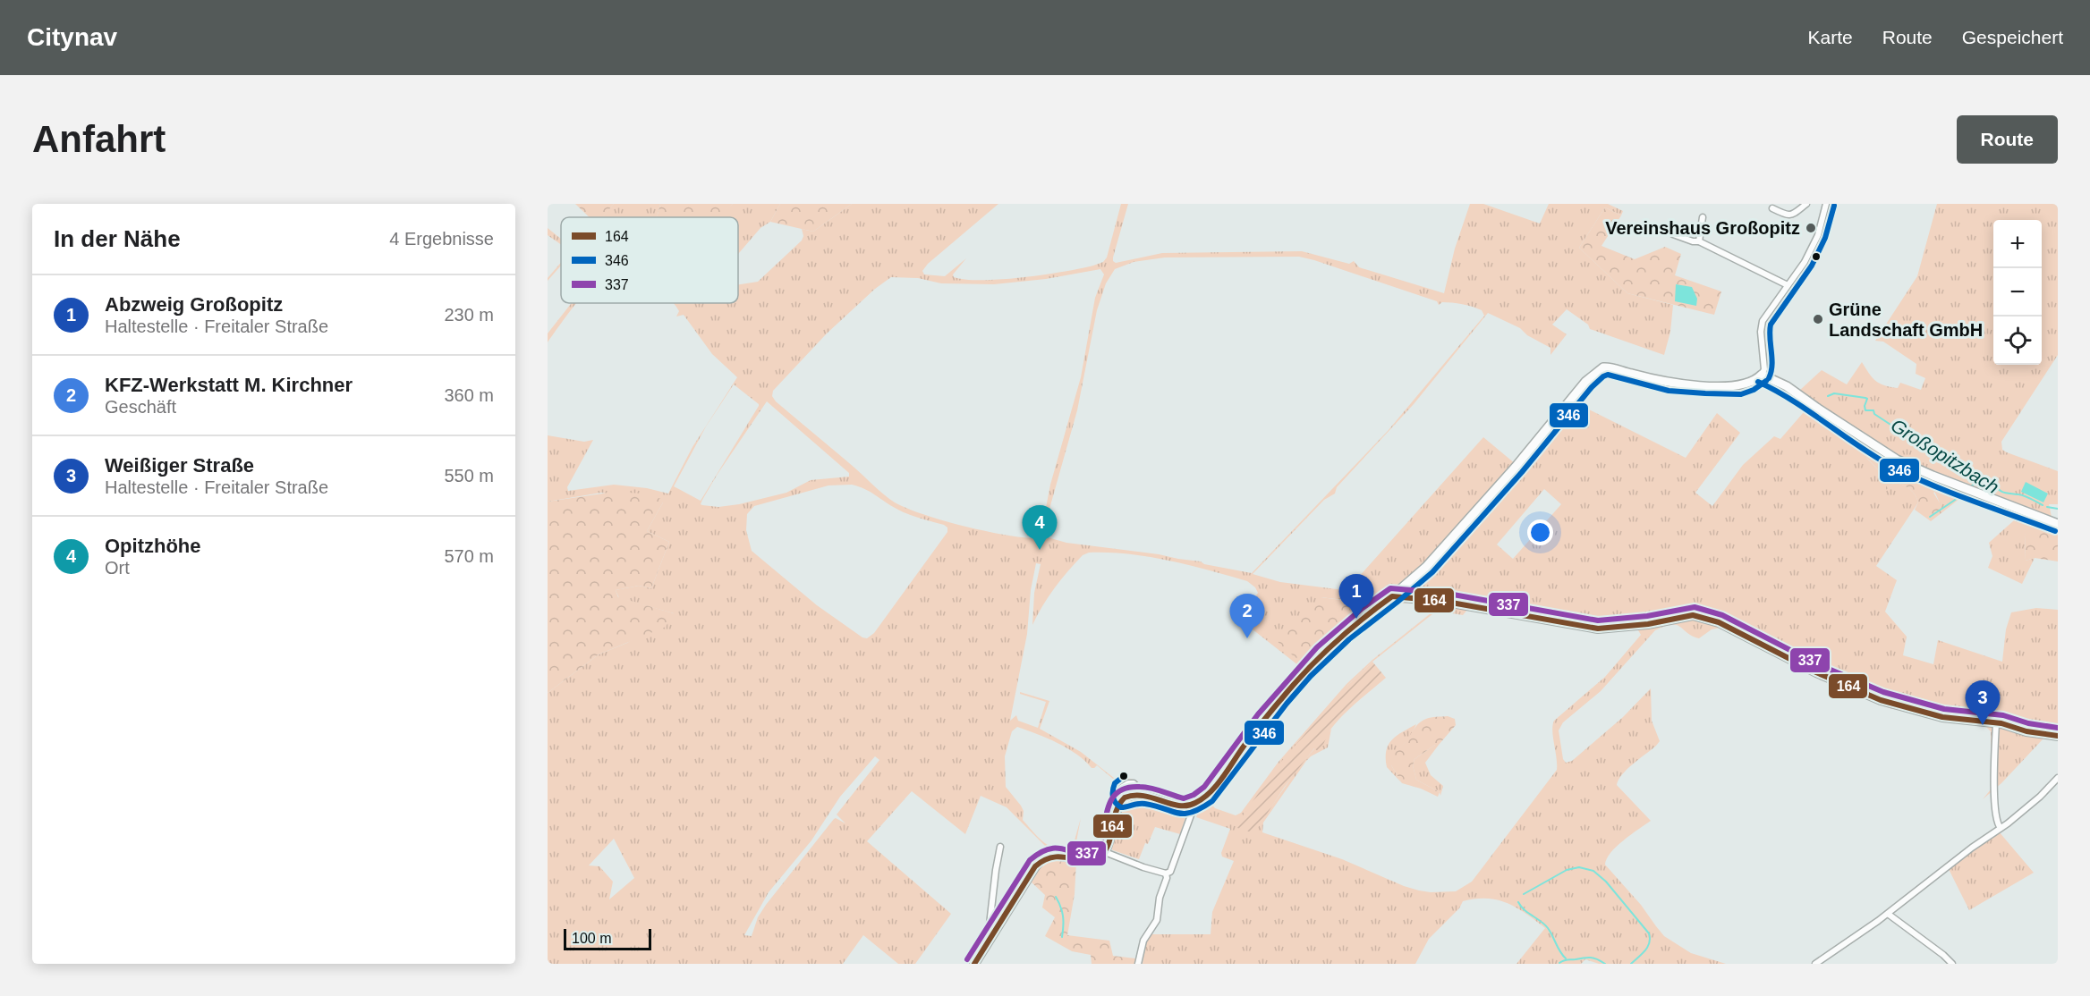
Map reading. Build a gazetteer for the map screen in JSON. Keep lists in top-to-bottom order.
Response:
{
  "water": ["Großopitzbach"],
  "places": ["Vereinshaus Großopitz", "Grüne Landschaft GmbH"],
  "lines": ["transit line 346", "transit line 337", "transit line 164"],
  "legend": ["164", "346", "337"],
  "scale_bar": "100 m",
  "page": {
    "header": "Citynav",
    "nav": ["Karte", "Route", "Gespeichert"],
    "buttons": "Route",
    "title": "Anfahrt",
    "heading": ["In der Nähe", "4 Ergebnisse"],
    "map_buttons": ["+", "−"],
    "list": [
      {
        "mark": "1",
        "name": "Abzweig Großopitz",
        "note": "Haltestelle · Freitaler Straße",
        "value": "230 m"
      },
      {
        "mark": "2",
        "name": "KFZ-Werkstatt M. Kirchner",
        "note": "Geschäft",
        "value": "360 m"
      },
      {
        "mark": "3",
        "name": "Weißiger Straße",
        "note": "Haltestelle · Freitaler Straße",
        "value": "550 m"
      },
      {
        "mark": "4",
        "name": "Opitzhöhe",
        "note": "Ort",
        "value": "570 m"
      }
    ],
    "pins": [
      "4",
      "1",
      "2",
      "3"
    ],
    "scale": "100 m"
  }
}
